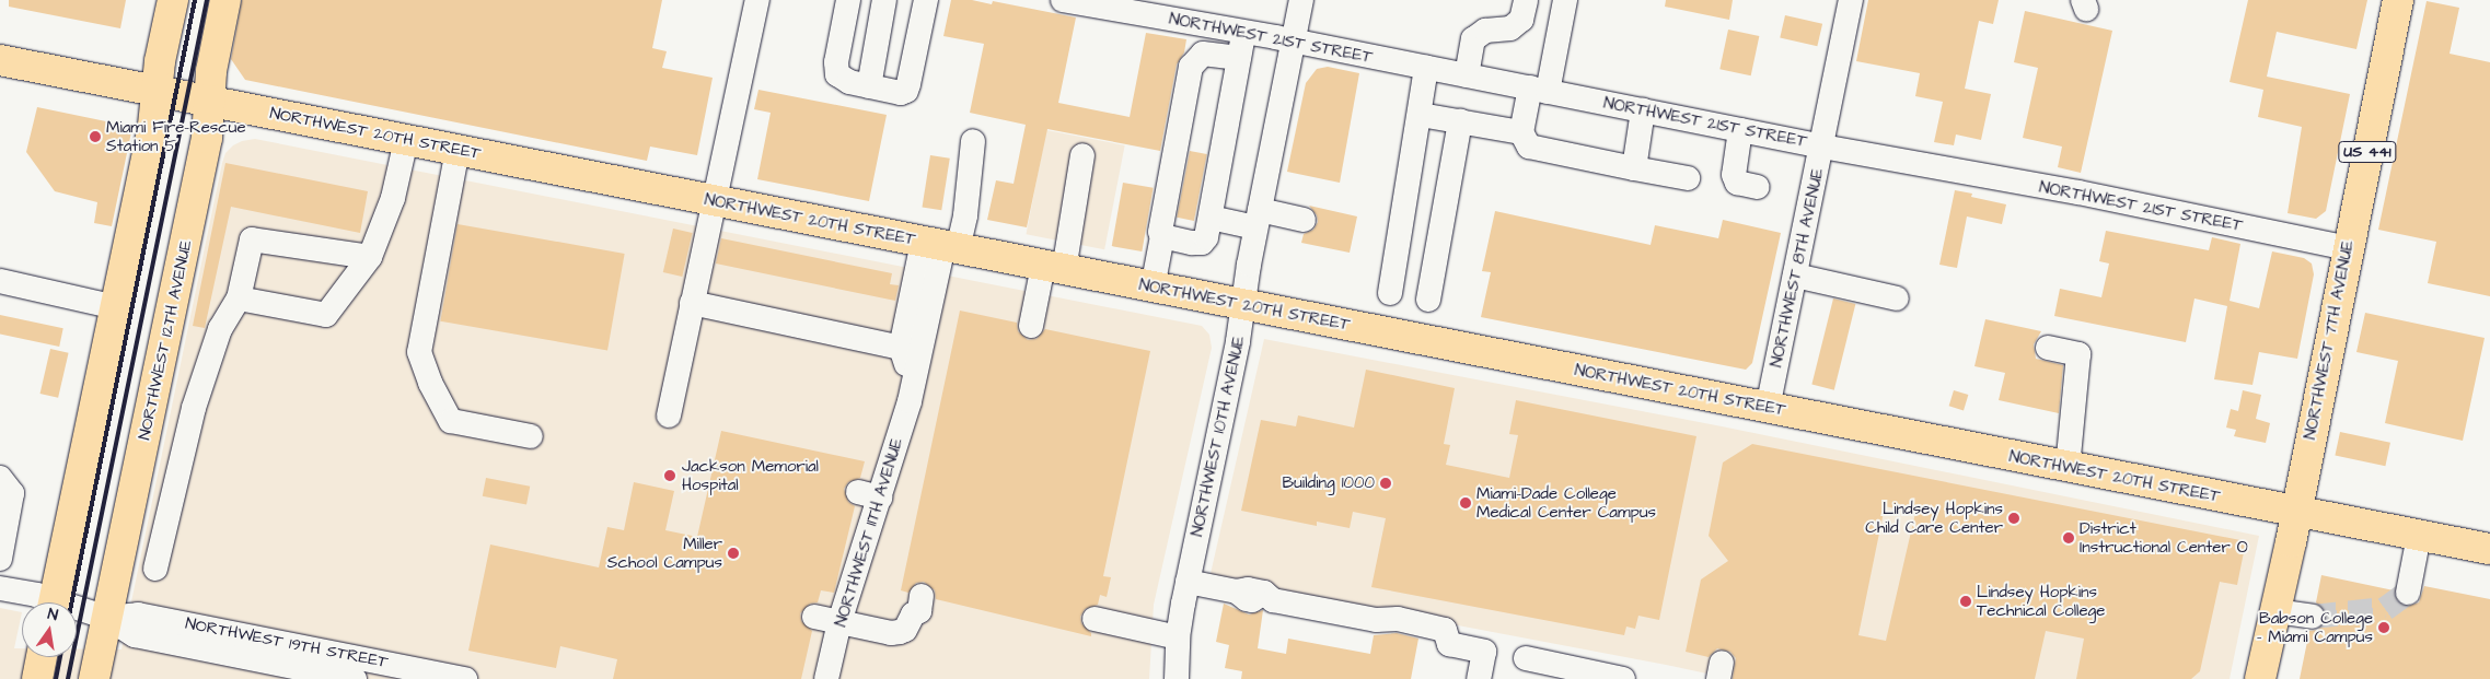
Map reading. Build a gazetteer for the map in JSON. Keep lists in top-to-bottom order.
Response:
{
  "streets": {
    "main road": [
      "NORTHWEST 20TH STREET",
      "US 441",
      "NORTHWEST 12TH AVENUE",
      "NORTHWEST 7TH AVENUE"
    ],
    "street": [
      "NORTHWEST 21ST STREET",
      "NORTHWEST 8TH AVENUE",
      "NORTHWEST 10TH AVENUE",
      "NORTHWEST 11TH AVENUE",
      "NORTHWEST 19TH STREET"
    ]
  },
  "crossings": [
    ["NORTHWEST 21ST STREET", "NORTHWEST 8TH AVENUE"],
    ["NORTHWEST 21ST STREET", "NORTHWEST 7TH AVENUE"],
    ["NORTHWEST 21ST STREET", "NORTHWEST 10TH AVENUE"],
    ["NORTHWEST 20TH STREET", "NORTHWEST 8TH AVENUE"],
    ["NORTHWEST 20TH STREET", "NORTHWEST 12TH AVENUE"],
    ["NORTHWEST 20TH STREET", "NORTHWEST 7TH AVENUE"],
    ["NORTHWEST 20TH STREET", "NORTHWEST 10TH AVENUE"],
    ["NORTHWEST 20TH STREET", "NORTHWEST 11TH AVENUE"],
    ["NORTHWEST 12TH AVENUE", "NORTHWEST 19TH STREET"]
  ],
  "places": [
    "Miami Fire-Rescue Station 5",
    "Jackson Memorial Hospital",
    "Building 1000",
    "Miami-Dade College Medical Center Campus",
    "Lindsey Hopkins Child Care Center",
    "District Instructional Center O",
    "Miller School Campus",
    "Lindsey Hopkins Technical College",
    "Babson College - Miami Campus"
  ],
  "north": "top"
}
